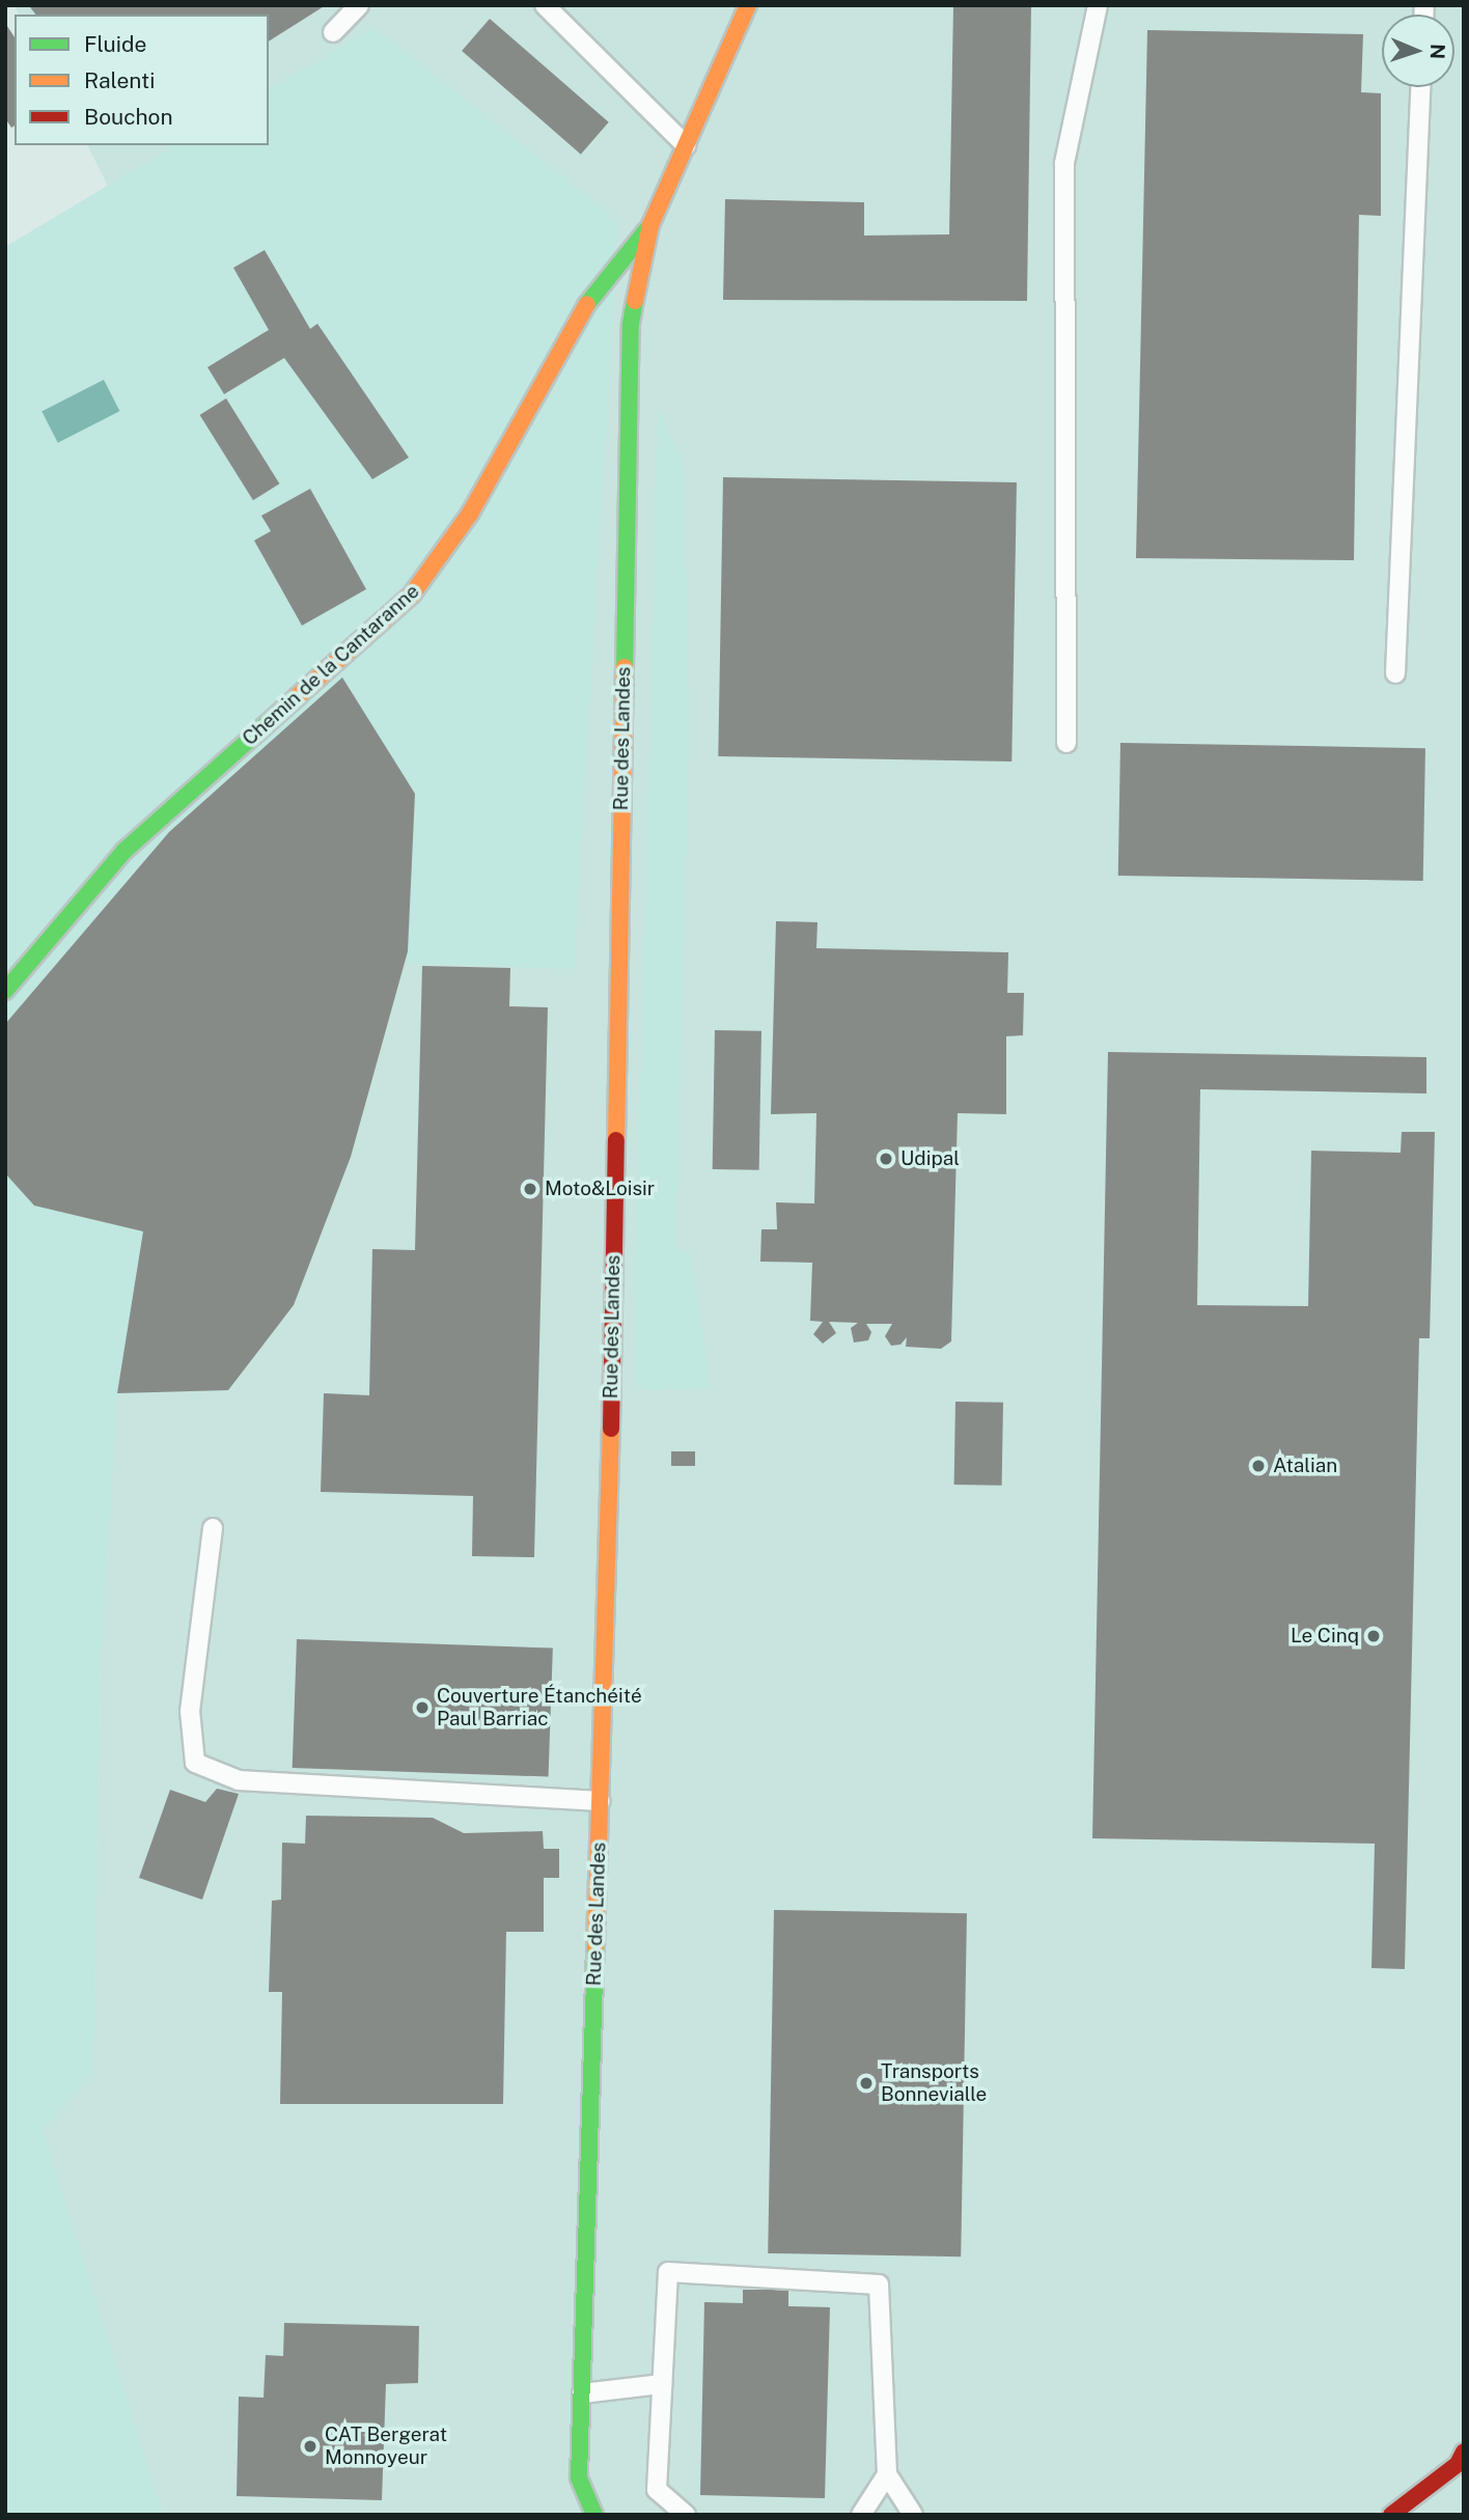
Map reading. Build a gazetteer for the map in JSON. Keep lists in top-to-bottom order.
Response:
{
  "streets": {
    "street": ["Chemin de la Cantaranne", "Rue des Landes"]
  },
  "crossings": [
    ["Chemin de la Cantaranne", "Rue des Landes"]
  ],
  "places": [
    "Udipal",
    "Moto&Loisir",
    "Atalian",
    "Le Cinq",
    "Couverture Étanchéité Paul Barriac",
    "Transports Bonnevialle",
    "CAT Bergerat Monnoyeur"
  ],
  "legend": ["Fluide", "Ralenti", "Bouchon"],
  "north": "right"
}
